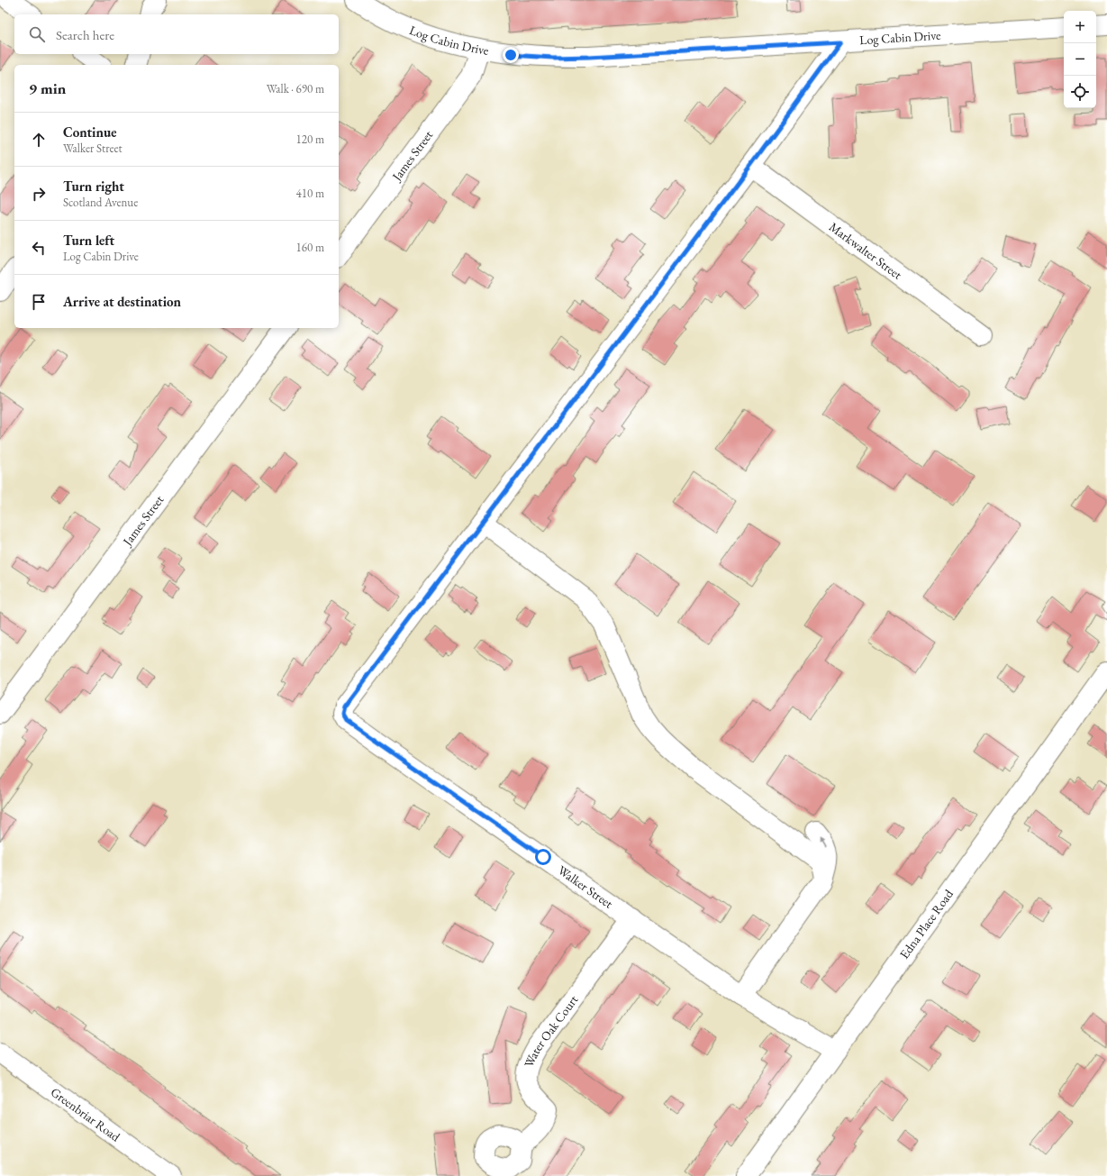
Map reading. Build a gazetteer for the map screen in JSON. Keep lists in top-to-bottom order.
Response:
{
  "streets": {
    "street": [
      "Log Cabin Drive",
      "James Street",
      "Markwalter Street",
      "Walker Street",
      "Edna Place Road",
      "Water Oak Court",
      "Greenbriar Road"
    ]
  },
  "crossings": [
    ["Log Cabin Drive", "James Street"],
    ["Walker Street", "Edna Place Road"],
    ["Walker Street", "Water Oak Court"]
  ],
  "page": {
    "map_buttons": ["+", "−"],
    "search": "Search here",
    "heading": ["9 min", "Walk · 690 m"],
    "list": [
      ["Continue", "Walker Street", "120 m"],
      ["Turn right", "Scotland Avenue", "410 m"],
      ["Turn left", "Log Cabin Drive", "160 m"],
      "Arrive at destination"
    ]
  }
}
